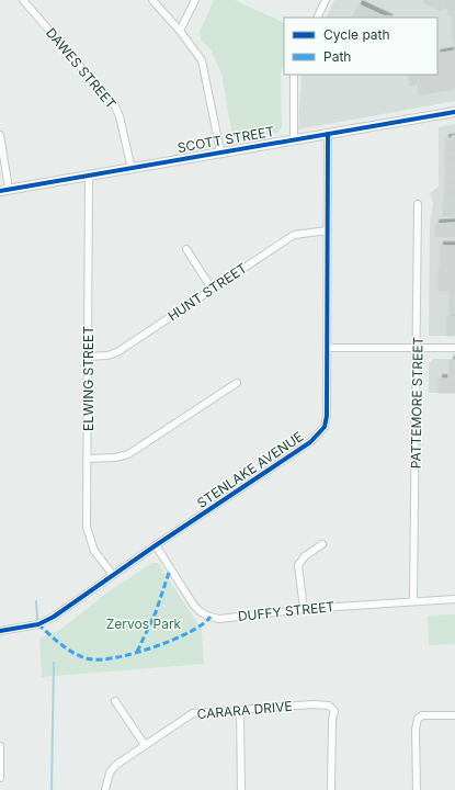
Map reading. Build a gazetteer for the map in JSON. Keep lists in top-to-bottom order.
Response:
{
  "streets": {
    "street": [
      "DAWES STREET",
      "SCOTT STREET",
      "HUNT STREET",
      "ELWING STREET",
      "PATTEMORE STREET",
      "STENLAKE AVENUE",
      "DUFFY STREET",
      "CARARA DRIVE"
    ]
  },
  "crossings": [
    ["DAWES STREET", "SCOTT STREET"],
    ["SCOTT STREET", "ELWING STREET"],
    ["SCOTT STREET", "STENLAKE AVENUE"],
    ["HUNT STREET", "ELWING STREET"],
    ["HUNT STREET", "STENLAKE AVENUE"],
    ["ELWING STREET", "STENLAKE AVENUE"],
    ["PATTEMORE STREET", "DUFFY STREET"],
    ["STENLAKE AVENUE", "DUFFY STREET"]
  ],
  "parks": ["Zervos Park"],
  "legend": ["Cycle path", "Path"]
}
